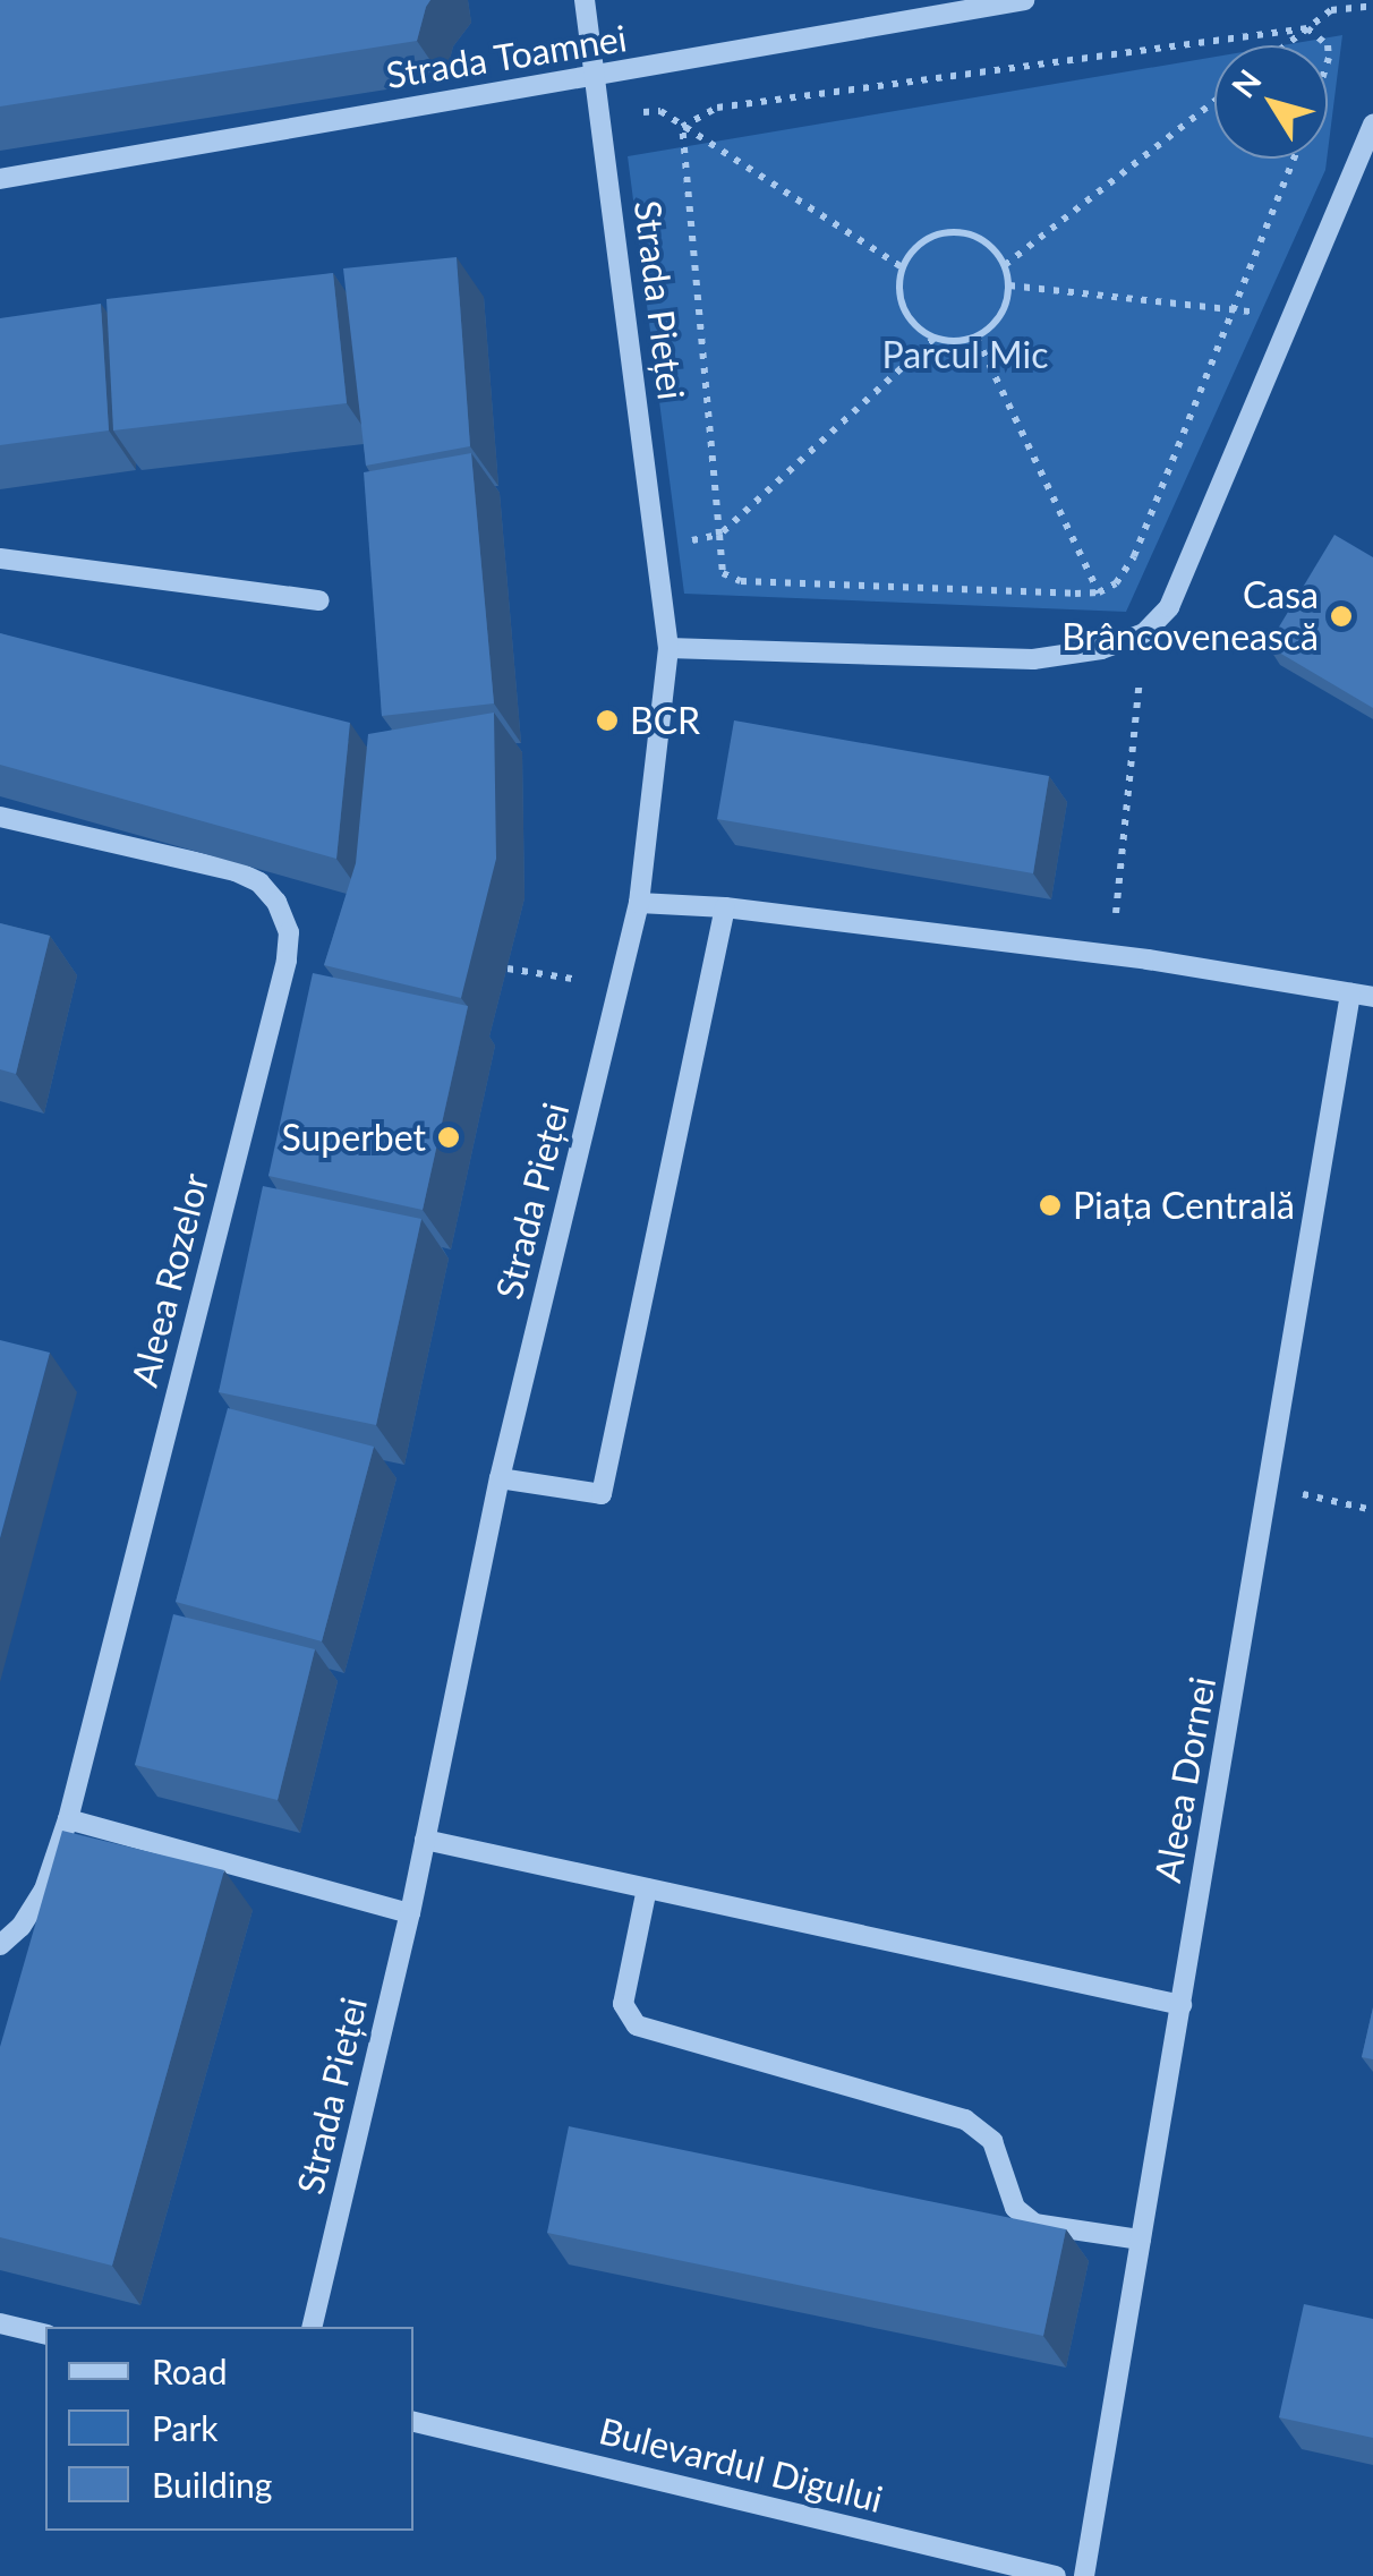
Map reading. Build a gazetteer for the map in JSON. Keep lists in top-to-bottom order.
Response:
{
  "streets": {
    "street": [
      "Strada Toamnei",
      "Strada Pieței",
      "Aleea Rozelor",
      "Aleea Dornei",
      "Bulevardul Digului"
    ]
  },
  "crossings": [
    ["Strada Toamnei", "Strada Pieței"]
  ],
  "parks": ["Parcul Mic"],
  "places": [
    "Casa Brâncovenească",
    "BCR",
    "Superbet",
    "Piața Centrală"
  ],
  "legend": ["Road", "Park", "Building"],
  "north": "top left"
}
